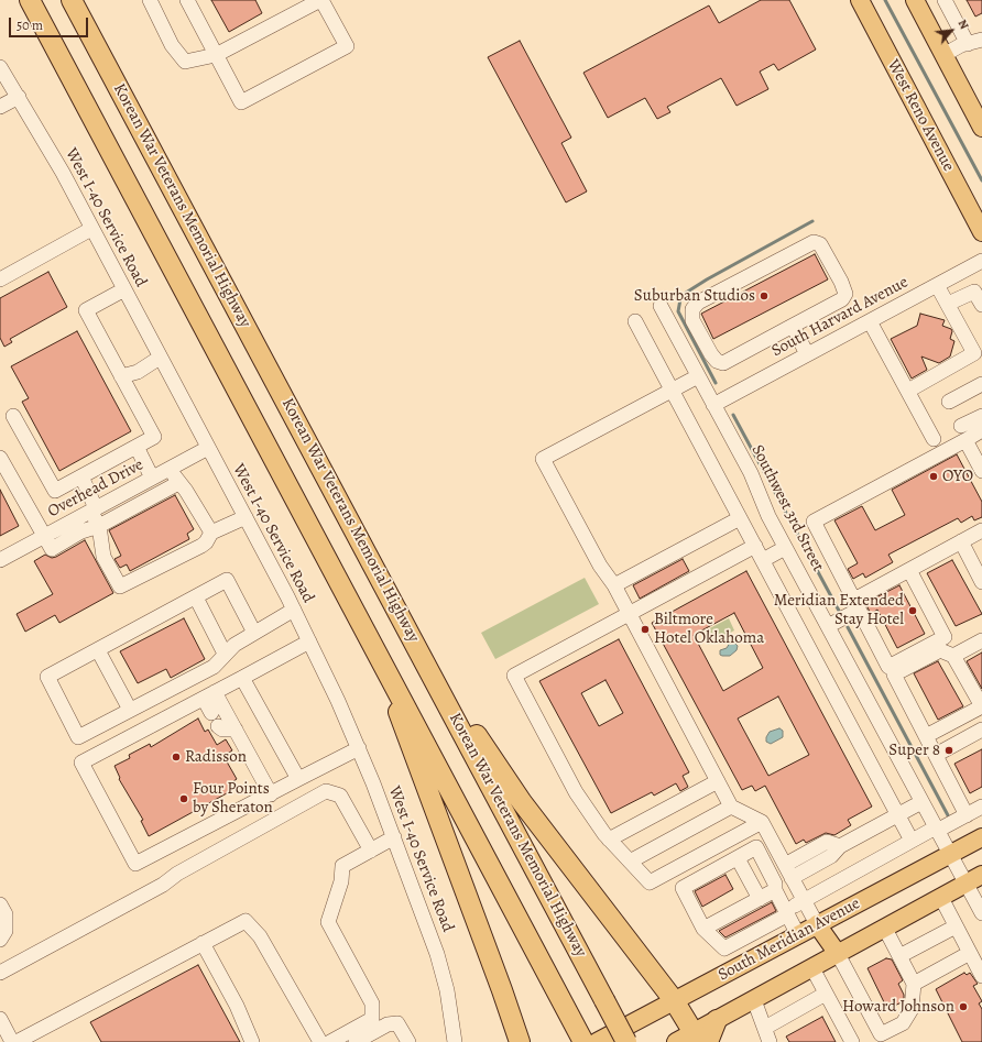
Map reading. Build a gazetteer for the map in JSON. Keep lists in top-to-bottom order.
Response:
{
  "streets": {
    "highway": ["Korean War Veterans Memorial Highway"],
    "main road": ["West Reno Avenue", "South Meridian Avenue"],
    "street": [
      "West I-40 Service Road",
      "South Harvard Avenue",
      "Overhead Drive",
      "Southwest 3rd Street"
    ]
  },
  "crossings": [
    ["West I-40 Service Road", "Overhead Drive"],
    ["South Harvard Avenue", "Southwest 3rd Street"],
    ["Southwest 3rd Street", "South Meridian Avenue"]
  ],
  "places": [
    "Suburban Studios",
    "OYO",
    "Meridian Extended Stay Hotel",
    "Biltmore Hotel Oklahoma",
    "Super 8",
    "Radisson",
    "Four Points by Sheraton",
    "Howard Johnson"
  ],
  "scale_bar": "50 m",
  "north": "top right"
}
